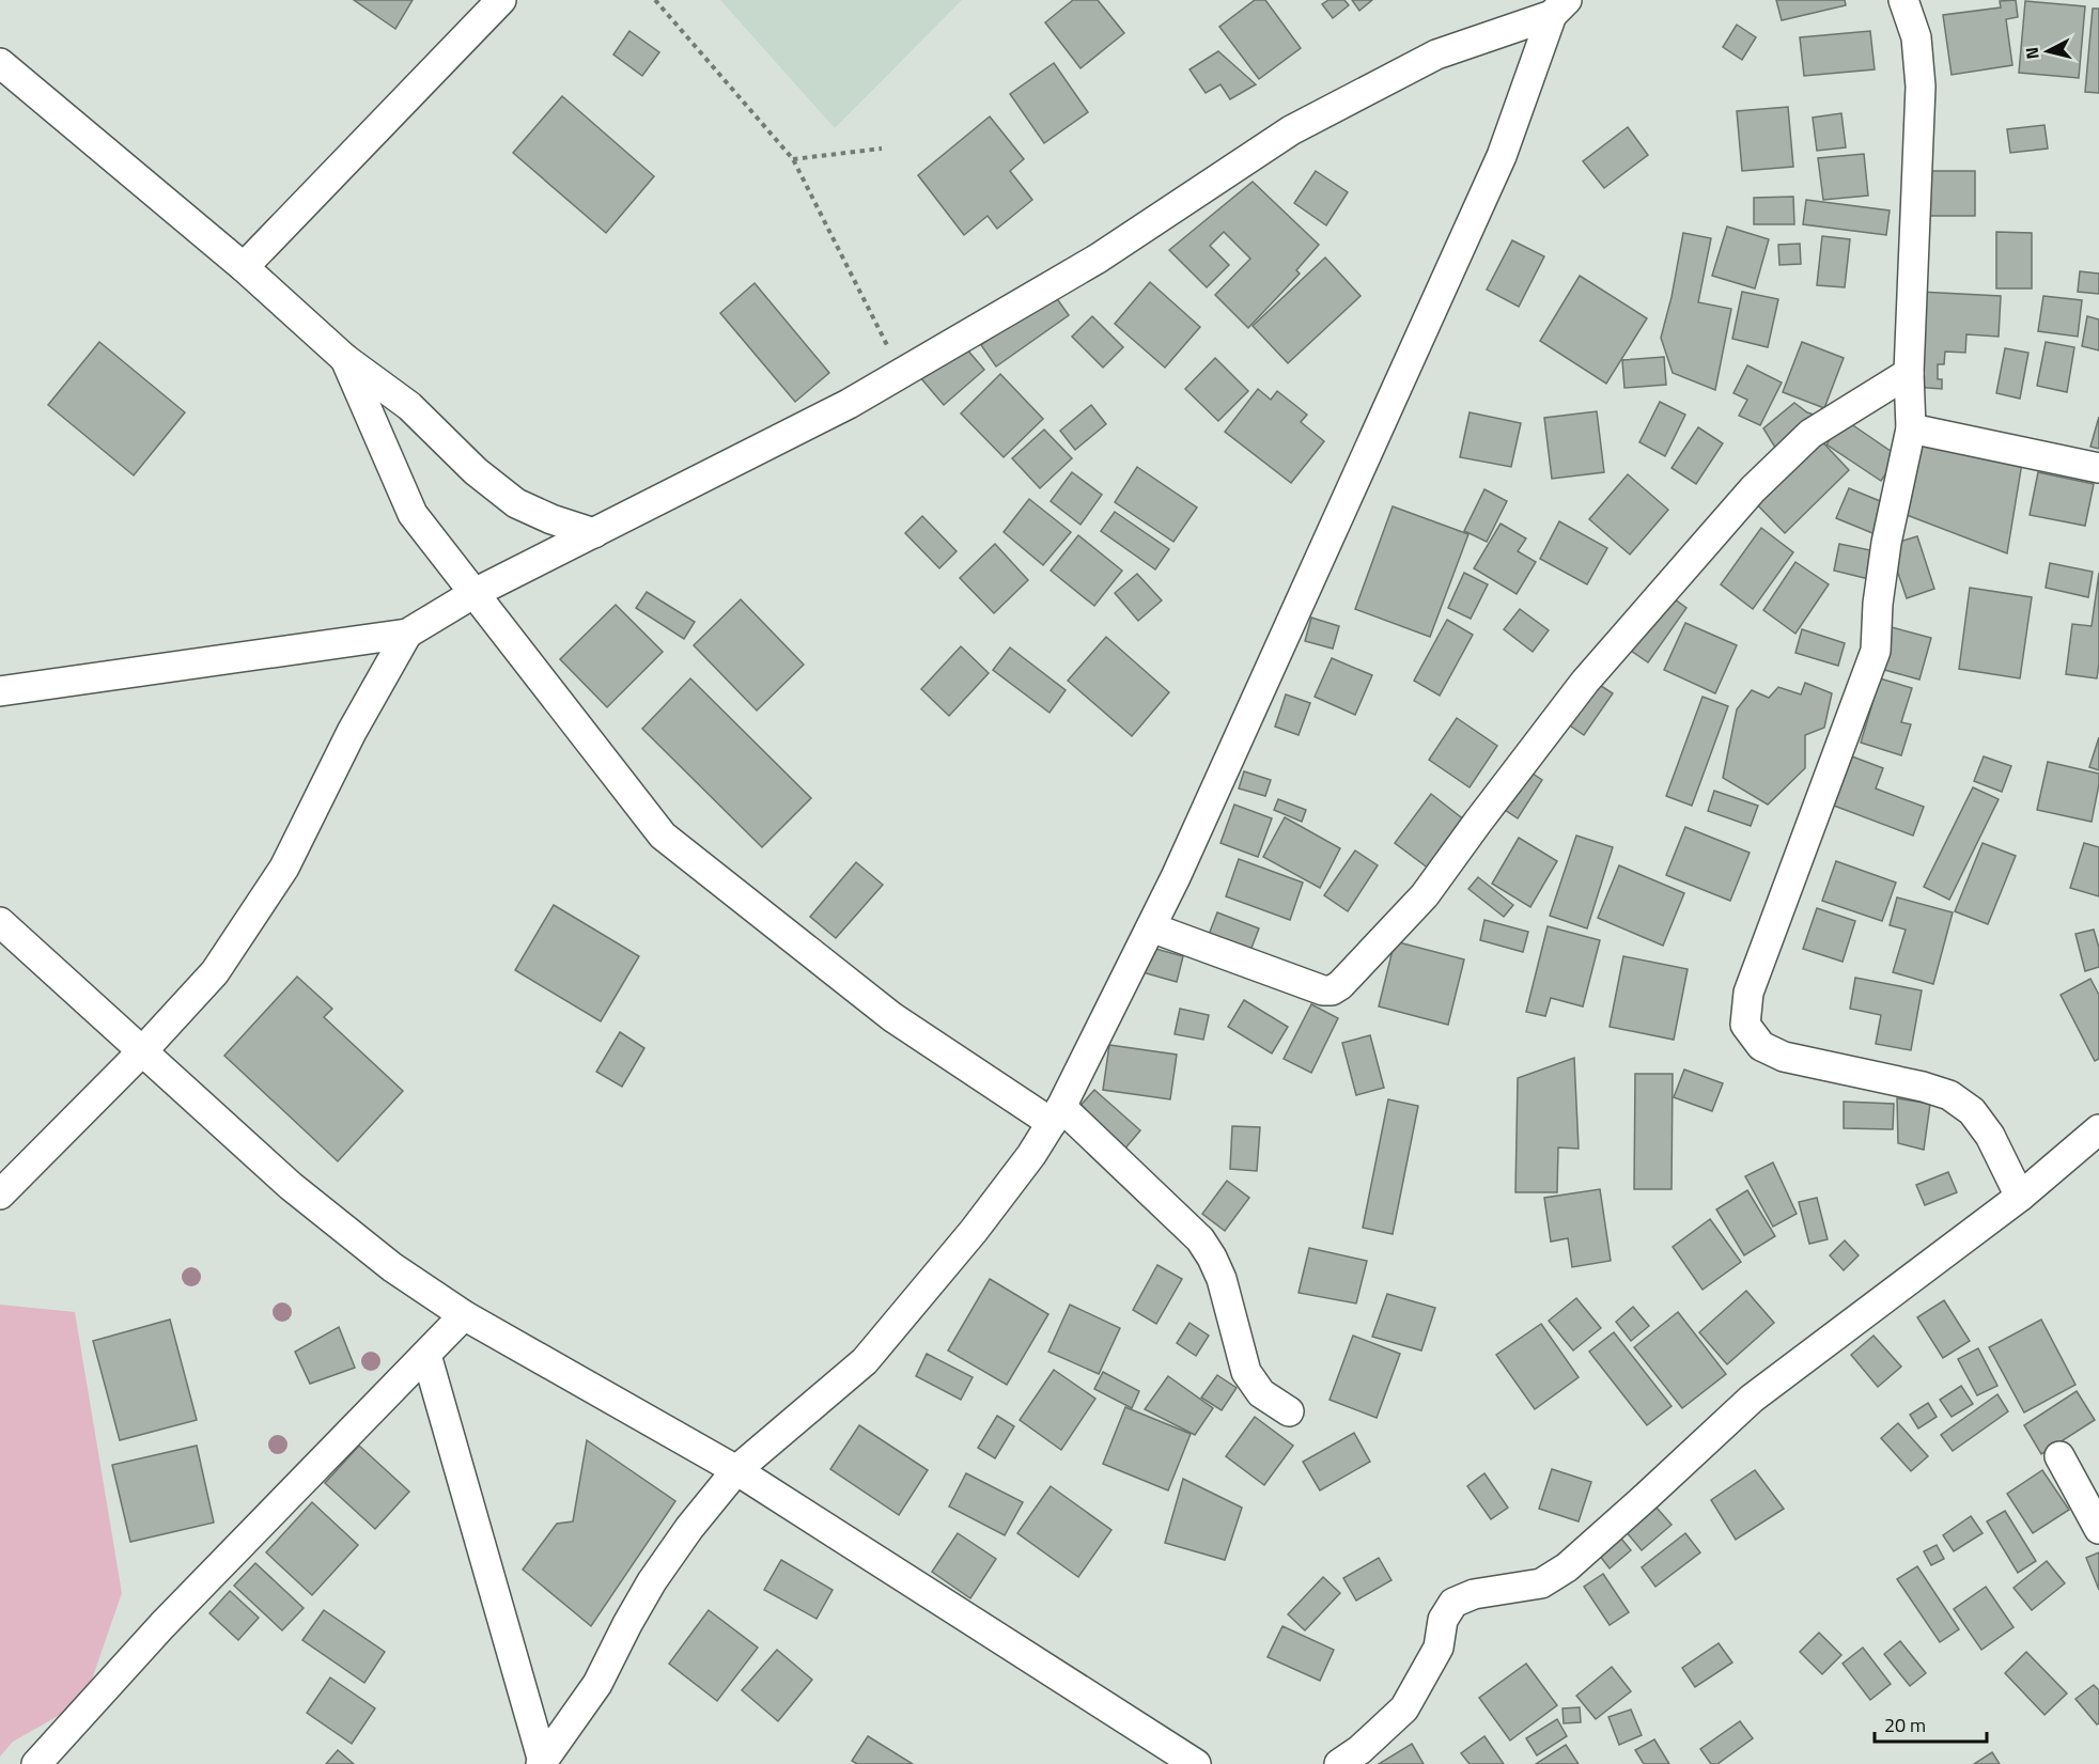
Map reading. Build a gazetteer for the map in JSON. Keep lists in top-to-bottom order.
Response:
{
  "scale_bar": "20 m",
  "north": "left"
}
